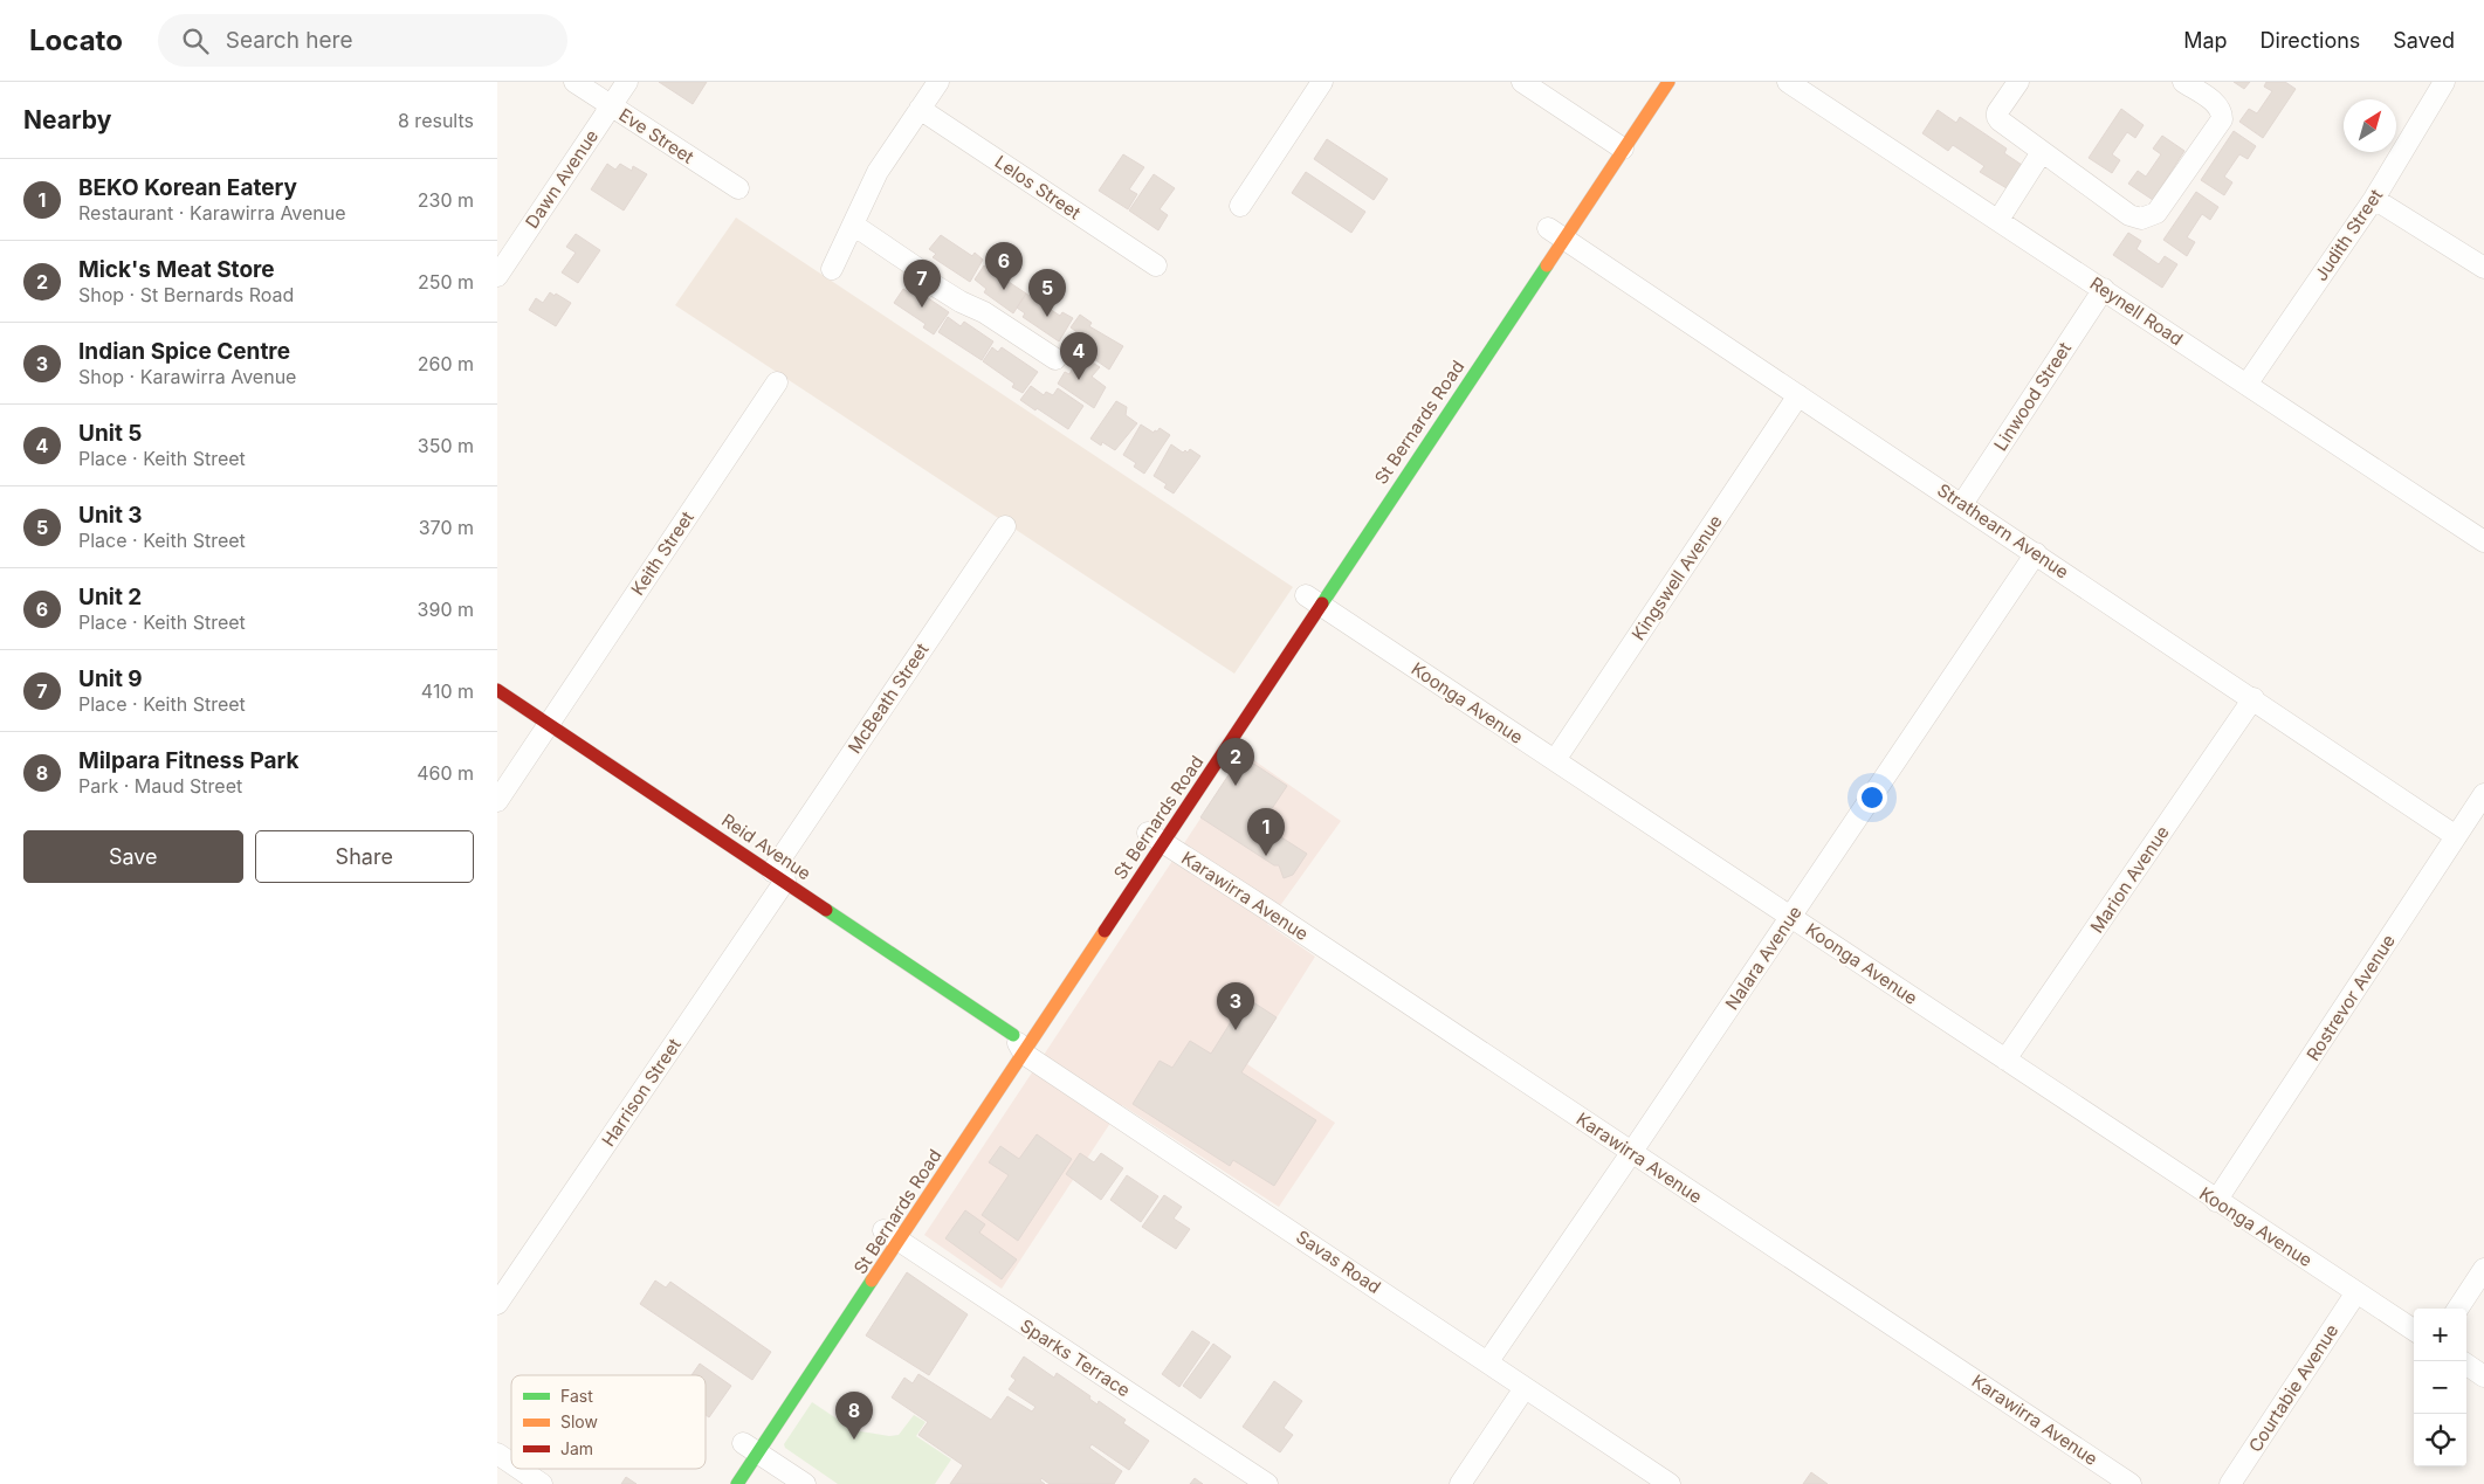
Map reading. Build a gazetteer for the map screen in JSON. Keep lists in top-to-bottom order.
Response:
{
  "streets": {
    "main road": ["St Bernards Road", "Reid Avenue"],
    "street": [
      "Eve Street",
      "Dawn Avenue",
      "Lelos Street",
      "Judith Street",
      "Reynell Road",
      "Linwood Street",
      "Strathearn Avenue",
      "Keith Street",
      "Kingswell Avenue",
      "McBeath Street",
      "Koonga Avenue",
      "Marion Avenue",
      "Karawirra Avenue",
      "Nalara Avenue",
      "Rostrevor Avenue",
      "Harrison Street",
      "Savas Road",
      "Sparks Terrace",
      "Courtabie Avenue"
    ]
  },
  "crossings": [
    ["Eve Street", "Dawn Avenue"],
    ["Judith Street", "Reynell Road"],
    ["Reynell Road", "Linwood Street"],
    ["Linwood Street", "Strathearn Avenue"],
    ["St Bernards Road", "Strathearn Avenue"],
    ["St Bernards Road", "Koonga Avenue"],
    ["St Bernards Road", "Reid Avenue"],
    ["St Bernards Road", "Karawirra Avenue"],
    ["St Bernards Road", "Savas Road"],
    ["St Bernards Road", "Sparks Terrace"],
    ["Strathearn Avenue", "Kingswell Avenue"],
    ["Strathearn Avenue", "Marion Avenue"],
    ["Strathearn Avenue", "Nalara Avenue"],
    ["Strathearn Avenue", "Rostrevor Avenue"],
    ["Keith Street", "Reid Avenue"],
    ["Kingswell Avenue", "Koonga Avenue"],
    ["McBeath Street", "Reid Avenue"],
    ["McBeath Street", "Harrison Street"],
    ["Koonga Avenue", "Marion Avenue"],
    ["Koonga Avenue", "Nalara Avenue"],
    ["Koonga Avenue", "Rostrevor Avenue"],
    ["Koonga Avenue", "Courtabie Avenue"],
    ["Reid Avenue", "Harrison Street"],
    ["Reid Avenue", "Savas Road"],
    ["Karawirra Avenue", "Nalara Avenue"],
    ["Nalara Avenue", "Savas Road"]
  ],
  "legend": ["Fast", "Slow", "Jam"],
  "north": "top right",
  "page": {
    "header": "Locato",
    "search": "Search here",
    "nav": ["Map", "Directions", "Saved"],
    "heading": ["Nearby", "8 results"],
    "list": [
      {
        "mark": "1",
        "name": "BEKO Korean Eatery",
        "note": "Restaurant · Karawirra Avenue",
        "value": "230 m"
      },
      {
        "mark": "2",
        "name": "Mick's Meat Store",
        "note": "Shop · St Bernards Road",
        "value": "250 m"
      },
      {
        "mark": "3",
        "name": "Indian Spice Centre",
        "note": "Shop · Karawirra Avenue",
        "value": "260 m"
      },
      {
        "mark": "4",
        "name": "Unit 5",
        "note": "Place · Keith Street",
        "value": "350 m"
      },
      {
        "mark": "5",
        "name": "Unit 3",
        "note": "Place · Keith Street",
        "value": "370 m"
      },
      {
        "mark": "6",
        "name": "Unit 2",
        "note": "Place · Keith Street",
        "value": "390 m"
      },
      {
        "mark": "7",
        "name": "Unit 9",
        "note": "Place · Keith Street",
        "value": "410 m"
      },
      {
        "mark": "8",
        "name": "Milpara Fitness Park",
        "note": "Park · Maud Street",
        "value": "460 m"
      }
    ],
    "pins": [
      "6",
      "7",
      "5",
      "4",
      "2",
      "1",
      "3",
      "8"
    ],
    "buttons": ["Save", "Share"],
    "map_buttons": ["+", "−"]
  }
}
